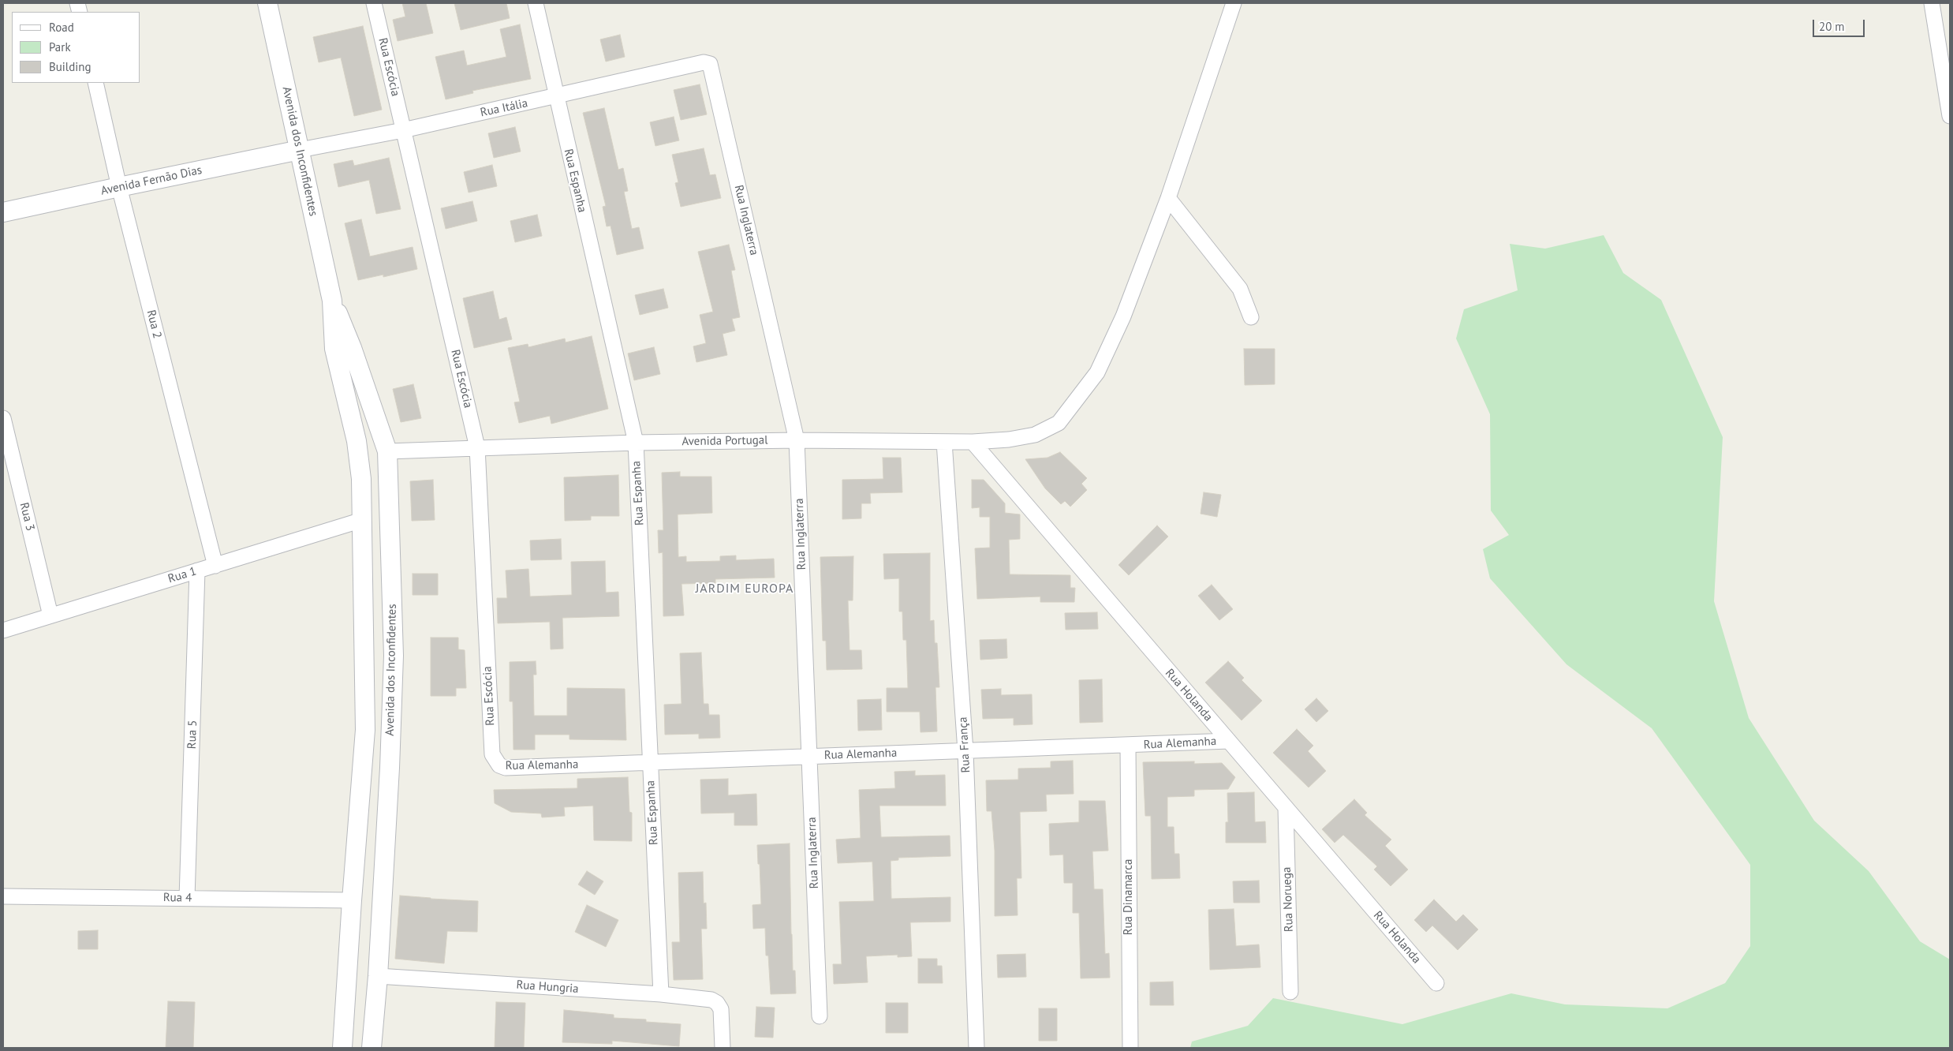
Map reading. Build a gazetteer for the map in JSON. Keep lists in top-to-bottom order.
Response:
{
  "streets": {
    "street": [
      "Rua Escócia",
      "Rua Itália",
      "Avenida dos Inconfidentes",
      "Avenida Fernão Dias",
      "Rua Espanha",
      "Rua Inglaterra",
      "Rua 2",
      "Avenida Portugal",
      "Rua 3",
      "Rua 1",
      "Rua Holanda",
      "Rua 5",
      "Rua Alemanha",
      "Rua França",
      "Rua Dinamarca",
      "Rua 4",
      "Rua Noruega",
      "Rua Hungria"
    ]
  },
  "crossings": [
    ["Rua Escócia", "Rua Itália"],
    ["Rua Escócia", "Avenida Portugal"],
    ["Rua Escócia", "Rua Alemanha"],
    ["Rua Itália", "Avenida dos Inconfidentes"],
    ["Rua Itália", "Avenida Fernão Dias"],
    ["Rua Itália", "Rua Espanha"],
    ["Rua Itália", "Rua Inglaterra"],
    ["Avenida dos Inconfidentes", "Avenida Fernão Dias"],
    ["Avenida dos Inconfidentes", "Avenida Portugal"],
    ["Avenida dos Inconfidentes", "Rua 1"],
    ["Avenida dos Inconfidentes", "Rua 4"],
    ["Avenida dos Inconfidentes", "Rua Hungria"],
    ["Avenida Fernão Dias", "Rua 2"],
    ["Rua Espanha", "Avenida Portugal"],
    ["Rua Espanha", "Rua Alemanha"],
    ["Rua Espanha", "Rua Hungria"],
    ["Rua Inglaterra", "Avenida Portugal"],
    ["Rua Inglaterra", "Rua Alemanha"],
    ["Rua 2", "Rua 1"],
    ["Avenida Portugal", "Rua Holanda"],
    ["Avenida Portugal", "Rua França"],
    ["Rua 3", "Rua 1"],
    ["Rua 1", "Rua 5"],
    ["Rua Holanda", "Rua Alemanha"],
    ["Rua Holanda", "Rua Noruega"],
    ["Rua 5", "Rua 4"],
    ["Rua Alemanha", "Rua França"],
    ["Rua Alemanha", "Rua Dinamarca"]
  ],
  "districts": ["JARDIM EUROPA"],
  "legend": ["Road", "Park", "Building"],
  "scale_bar": "20 m"
}
